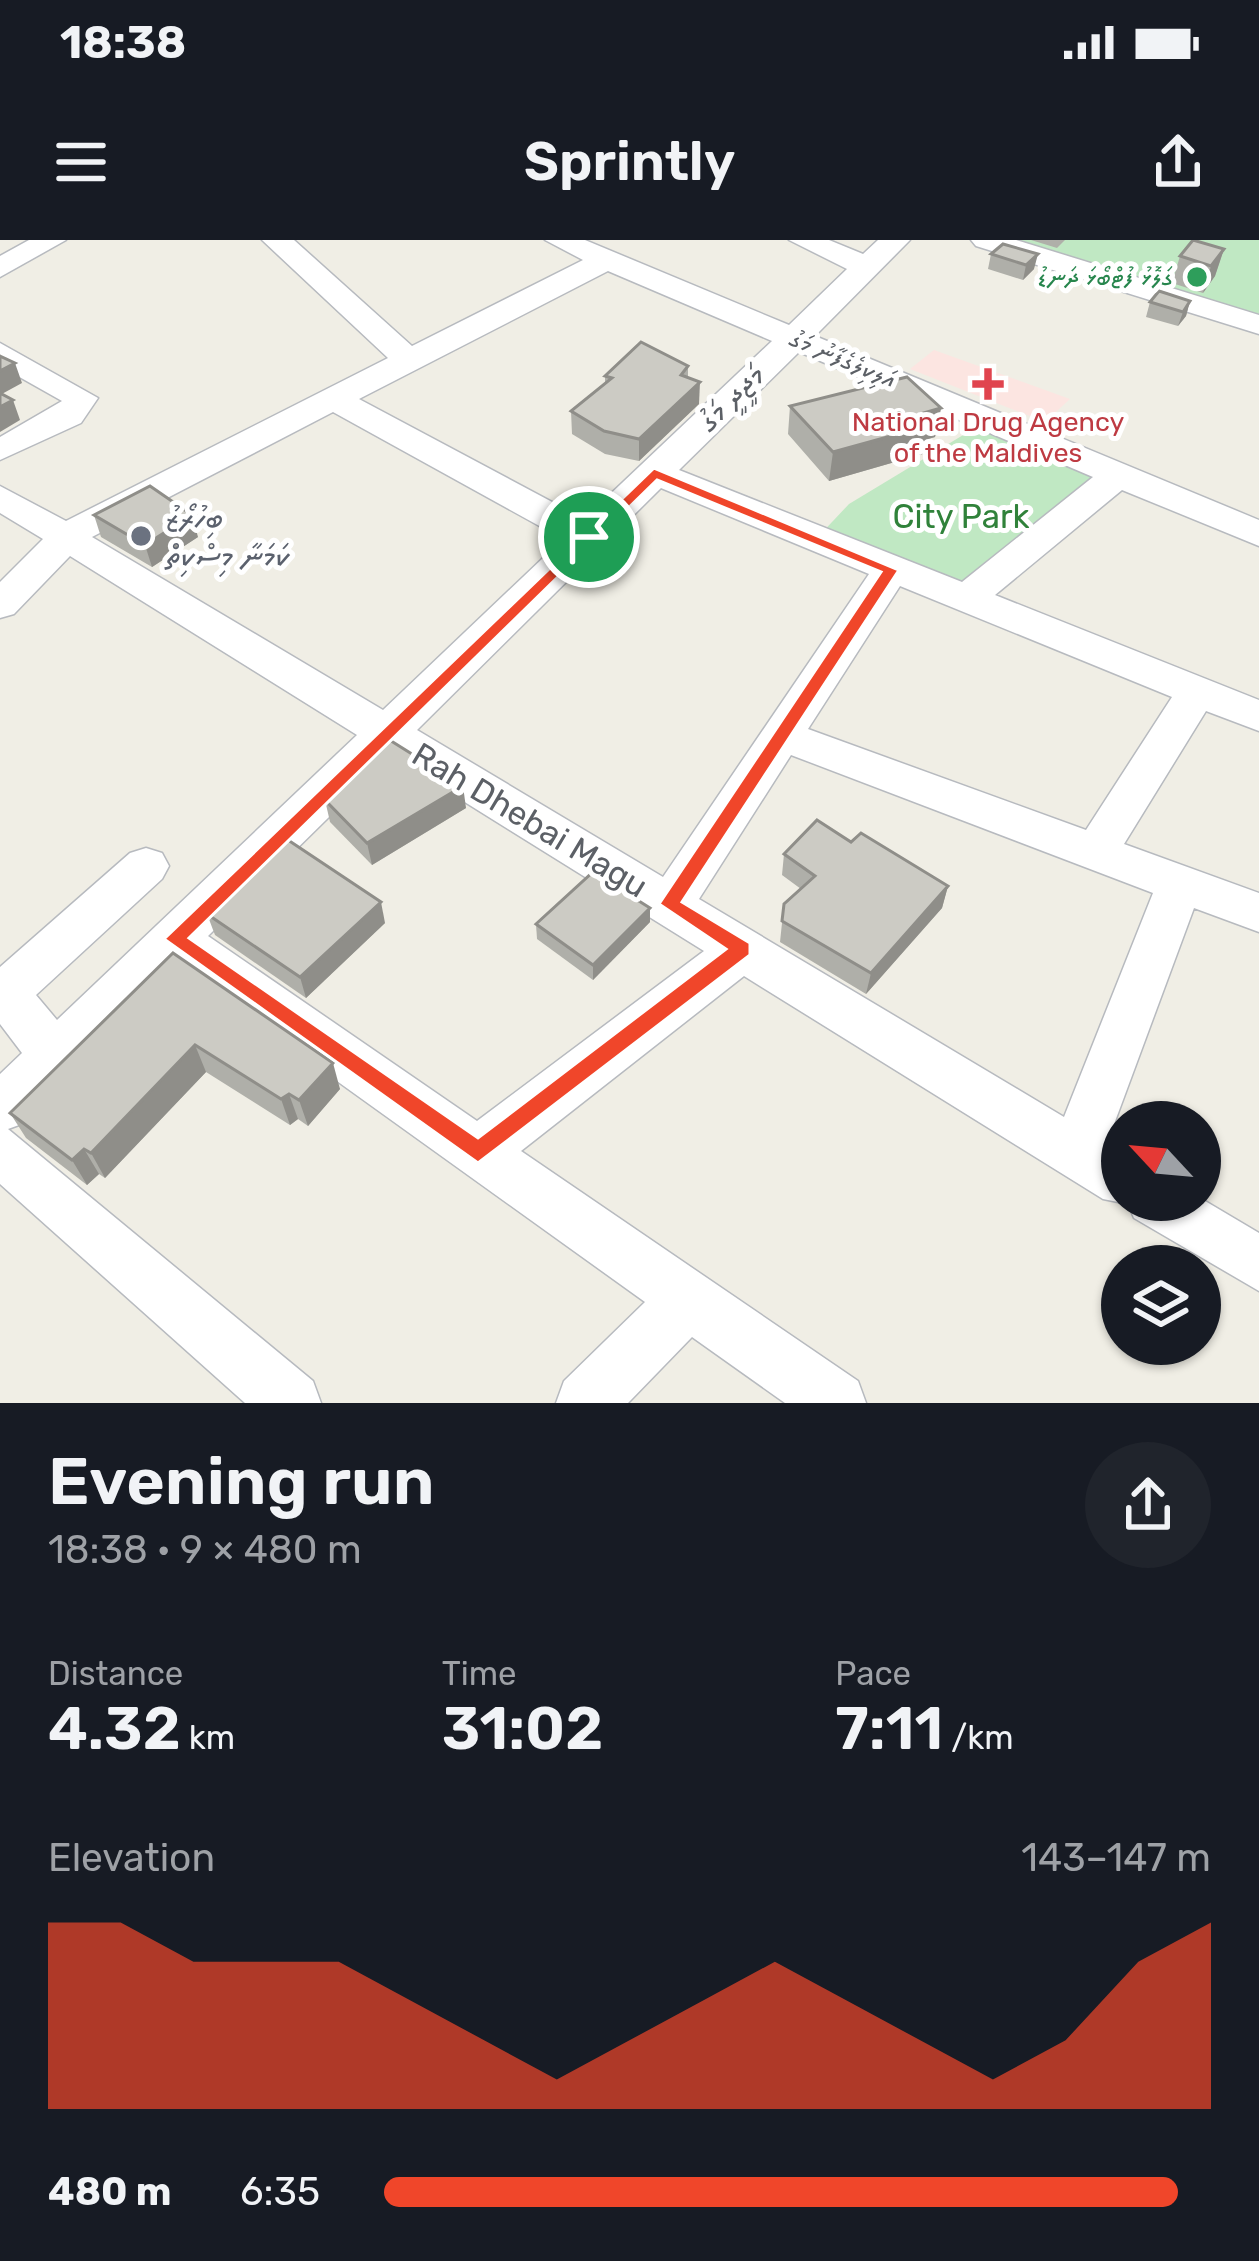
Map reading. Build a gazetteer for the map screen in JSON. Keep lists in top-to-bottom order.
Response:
{
  "streets": {
    "street": ["އަލިކިލެގެފާނު މަގު", "މަޖީދީ މަގު", "Rah Dhebai Magu"]
  },
  "crossings": [
    ["އަލިކިލެގެފާނު މަގު", "މަޖީދީ މަގު"],
    ["މަޖީދީ މަގު", "Rah Dhebai Magu"]
  ],
  "parks": ["City Park"],
  "places": {
    "other": ["ގަލޮޅު ފުޓްބޯޅަ ދަނޑު", "ބިހުރޯޒު ކަމަނާ މިސްކިތް"],
    "health": ["National Drug Agency of the Maldives"]
  },
  "north": "top left",
  "page": {
    "status": "18:38",
    "header": "Sprintly",
    "heading": ["Evening run", "18:38 · 9 × 480 m"],
    "stats": [
      ["Distance", "4.32 km"],
      ["Time", "31:02"],
      ["Pace", "7:11 /km"]
    ],
    "chart": ["Elevation", "143–147 m"],
    "list": [
      {
        "name": "480 m",
        "note": "6:35"
      }
    ]
  }
}
